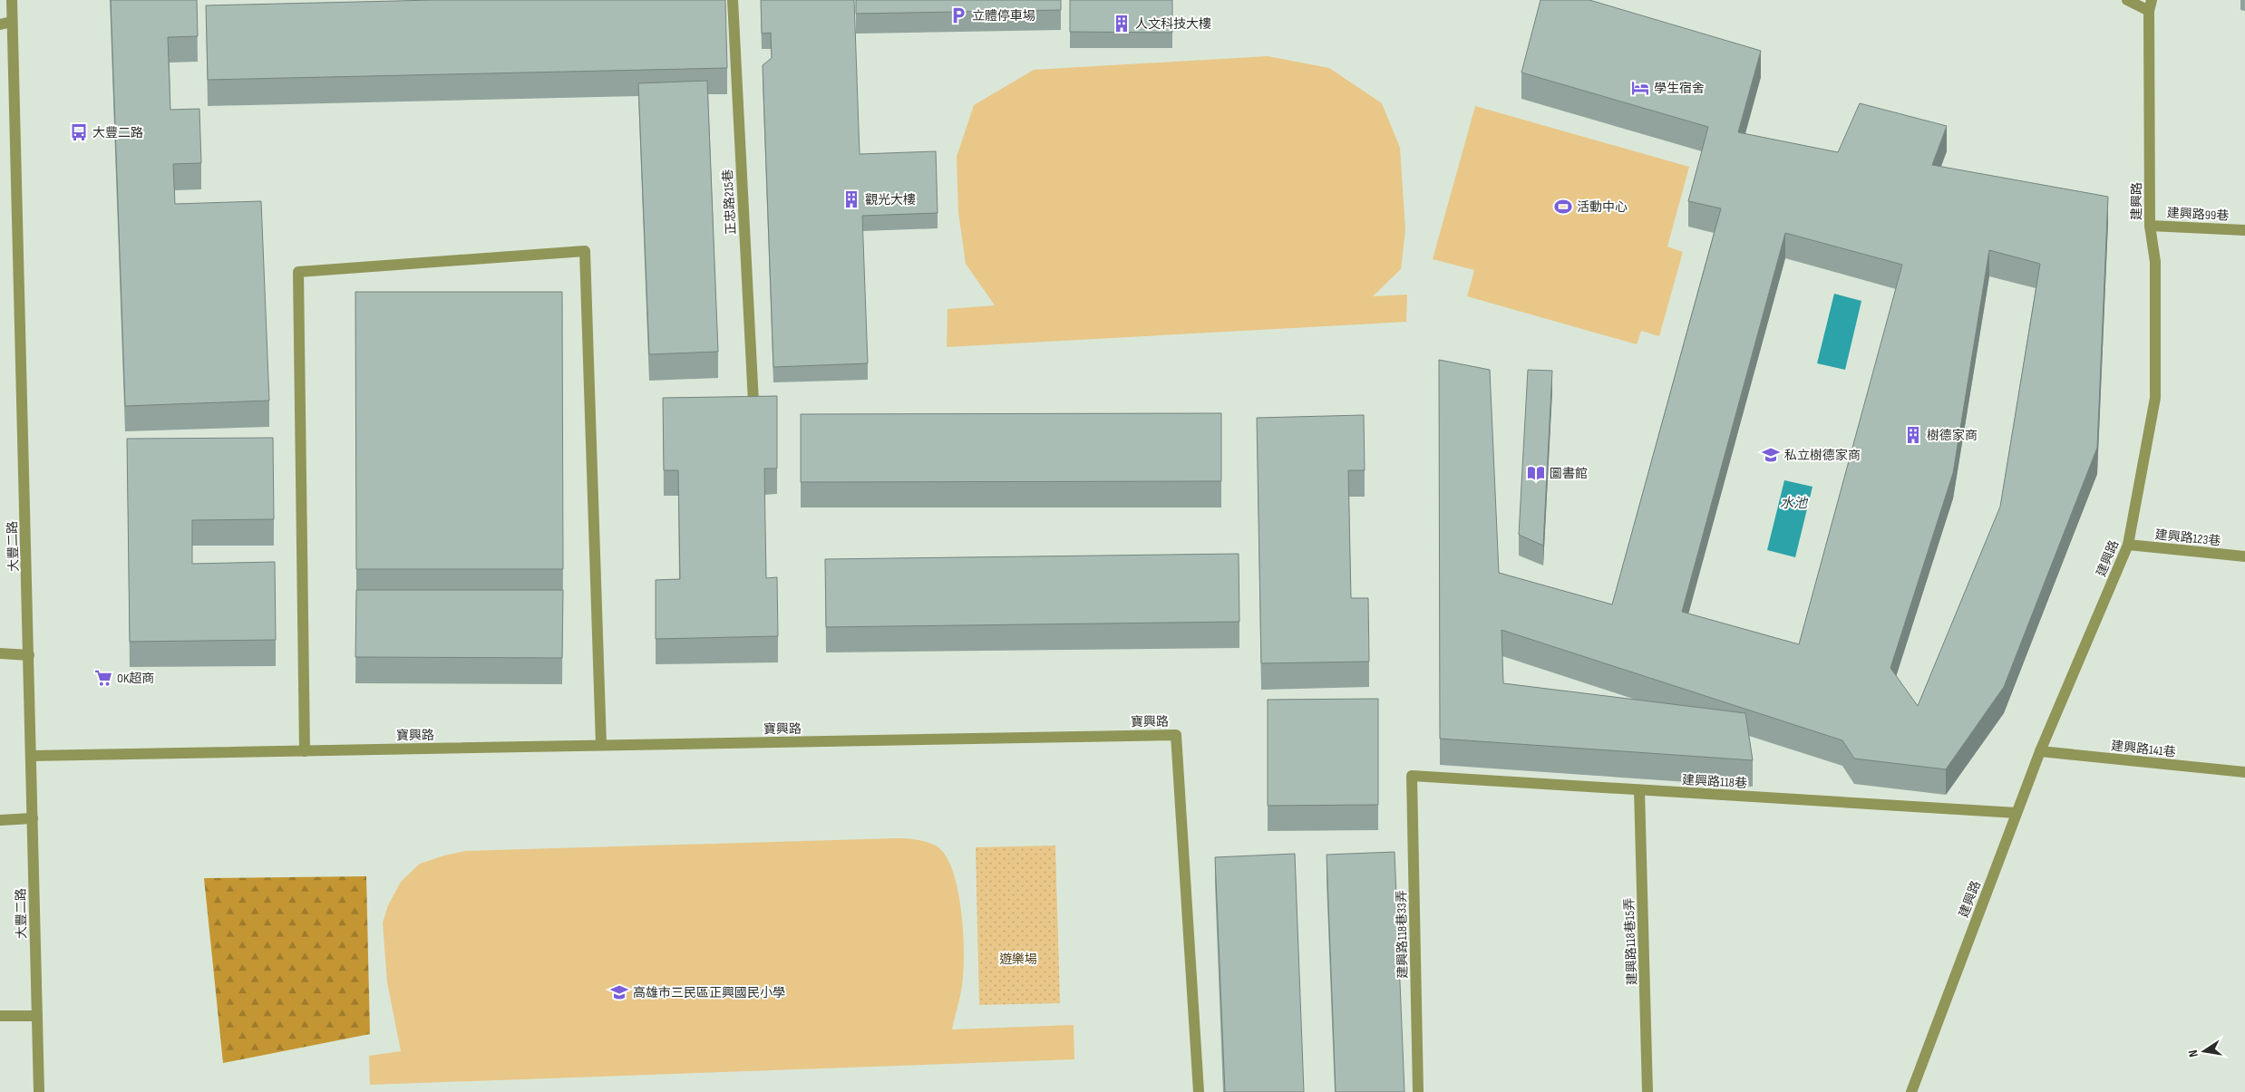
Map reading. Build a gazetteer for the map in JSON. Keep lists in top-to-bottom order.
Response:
{
  "streets": {
    "street": [
      "建興路",
      "正忠路215巷",
      "建興路99巷",
      "建興路123巷",
      "大豐二路",
      "寶興路",
      "建興路141巷",
      "建興路118巷",
      "建興路118巷33弄",
      "建興路118巷15弄"
    ]
  },
  "crossings": [
    ["建興路", "建興路99巷"],
    ["建興路", "建興路123巷"],
    ["建興路", "建興路141巷"],
    ["建興路", "建興路118巷"],
    ["大豐二路", "寶興路"],
    ["建興路118巷", "建興路118巷33弄"],
    ["建興路118巷", "建興路118巷15弄"]
  ],
  "water": ["水池"],
  "parks": ["遊樂場"],
  "places": {
    "parking": ["立體停車場"],
    "building": ["人文科技大樓", "觀光大樓", "樹德家商"],
    "hotel": ["學生宿舍"],
    "bus stop": ["大豐二路"],
    "sports": ["活動中心"],
    "school or university": ["私立樹德家商", "高雄市三民區正興國民小學"],
    "library": ["圖書館"],
    "supermarket": ["OK超商"]
  },
  "north": "left"
}
